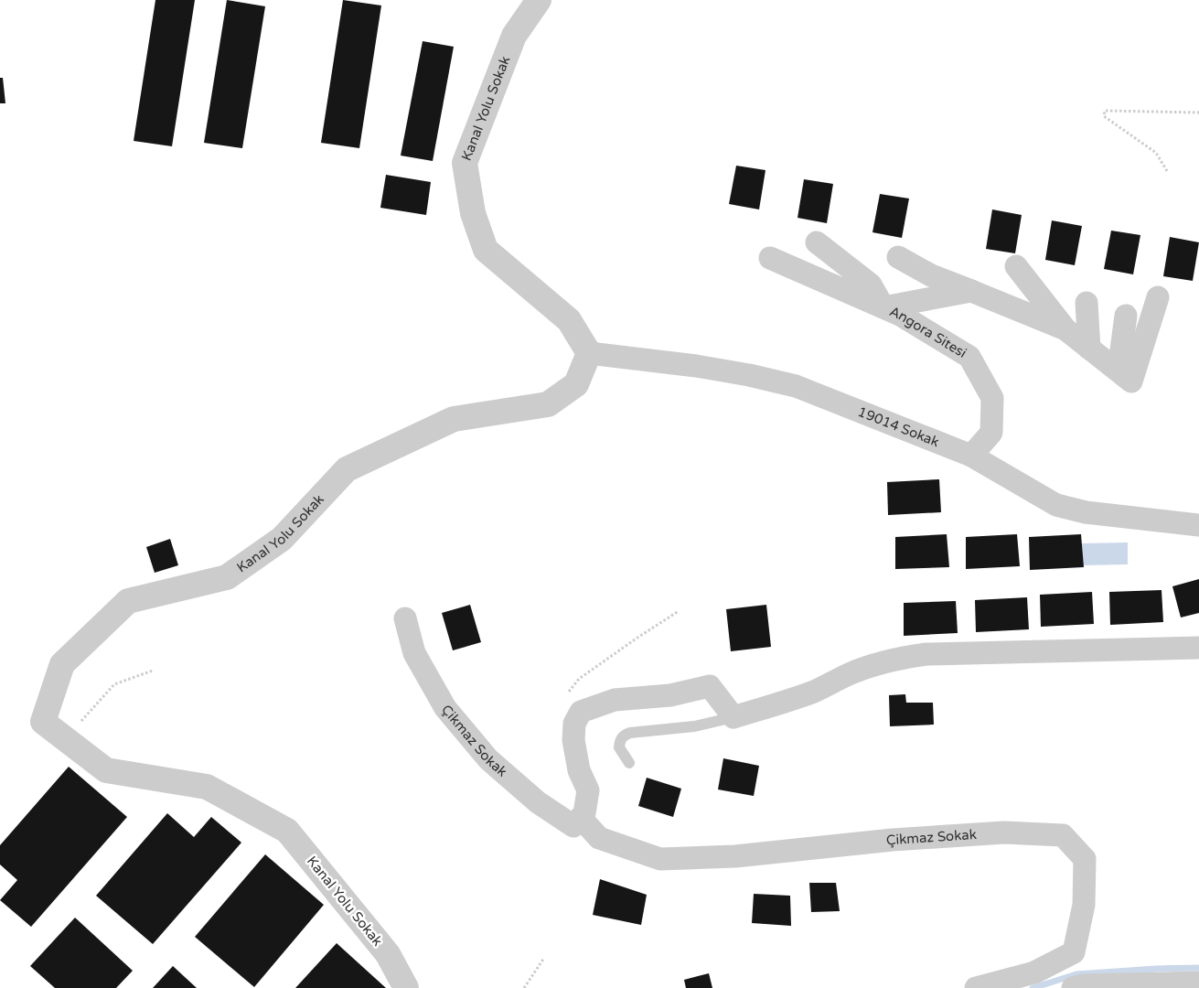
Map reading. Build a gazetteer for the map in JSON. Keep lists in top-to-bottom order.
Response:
{
  "streets": {
    "street": [
      "Kanal Yolu Sokak",
      "Angora Sitesi",
      "19014 Sokak",
      "Çikmaz Sokak"
    ]
  },
  "crossings": [
    ["Kanal Yolu Sokak", "19014 Sokak"],
    ["Angora Sitesi", "19014 Sokak"]
  ]
}
